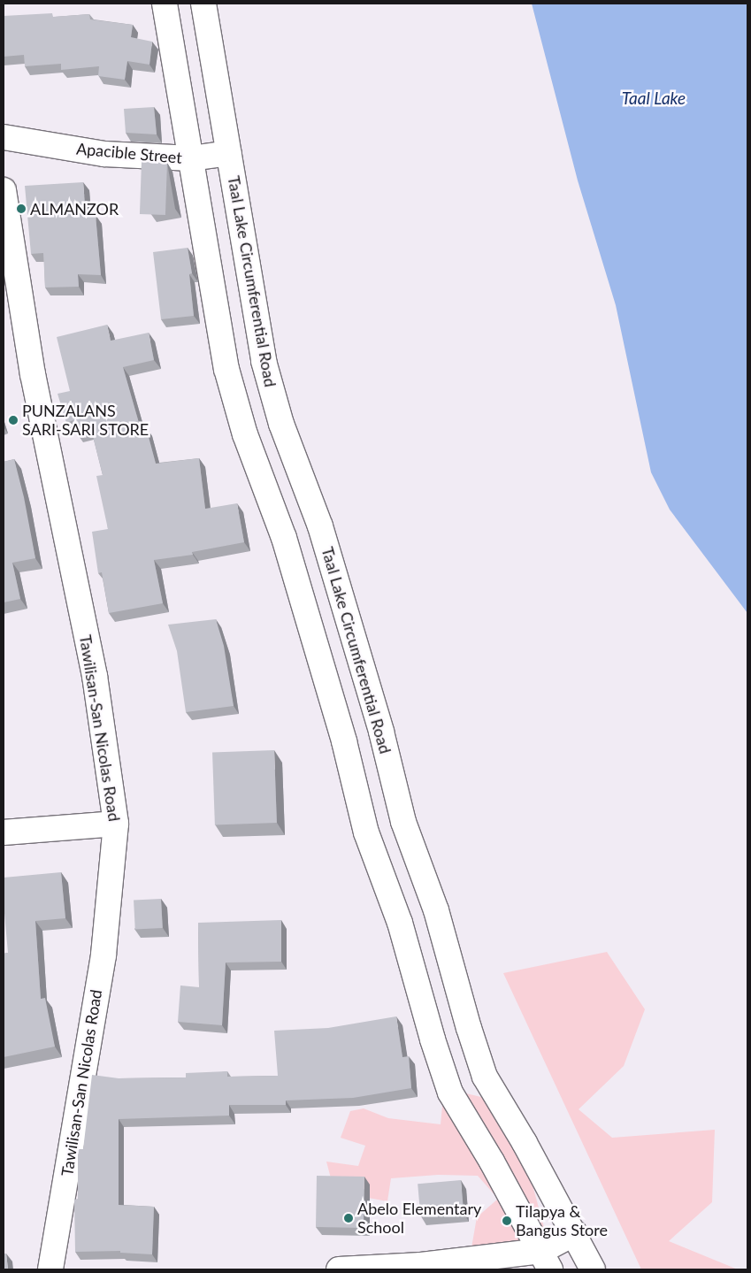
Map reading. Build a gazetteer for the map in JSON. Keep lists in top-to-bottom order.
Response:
{
  "streets": {
    "main road": ["Apacible Street", "Taal Lake Circumferential Road", "Tawilisan-San Nicolas Road"]
  },
  "crossings": [
    ["Apacible Street", "Taal Lake Circumferential Road"]
  ],
  "water": ["Taal Lake"],
  "places": [
    "ALMANZOR",
    "PUNZALANS SARI-SARI STORE",
    "Abelo Elementary School",
    "Tilapya & Bangus Store"
  ]
}
